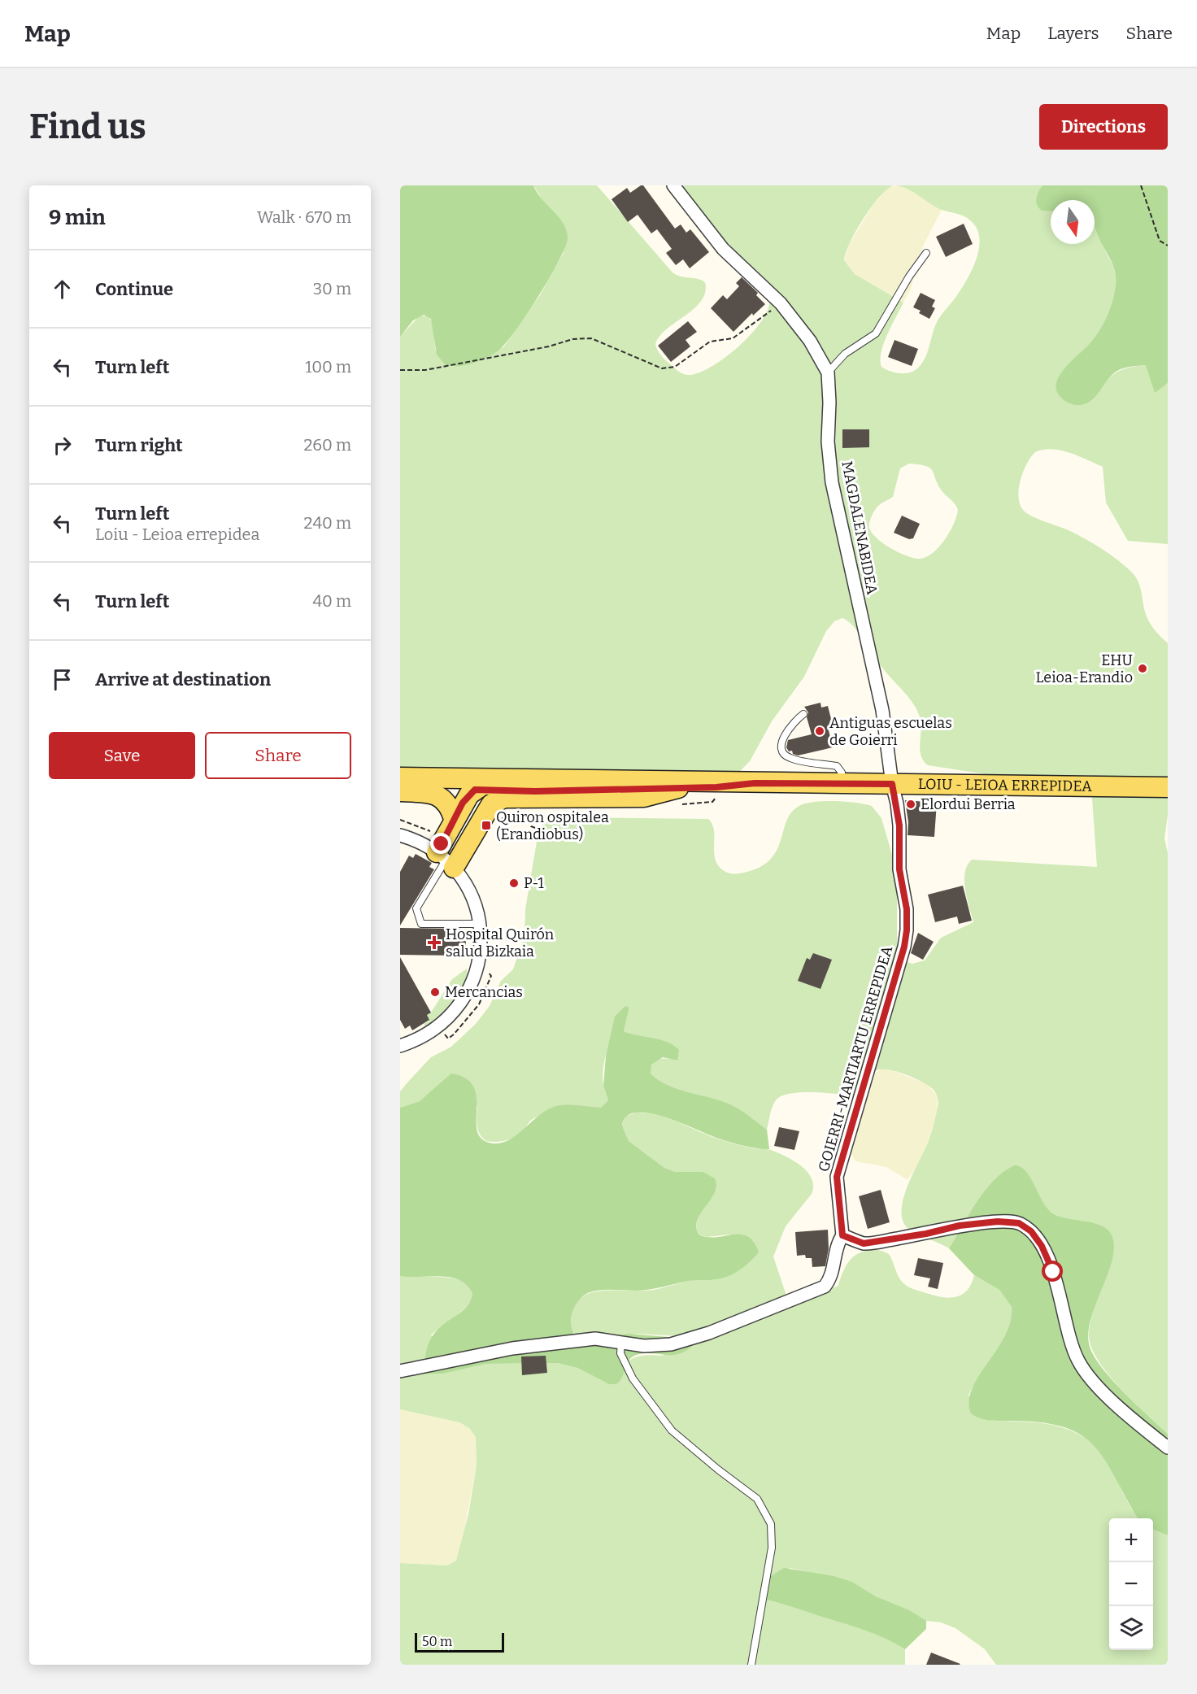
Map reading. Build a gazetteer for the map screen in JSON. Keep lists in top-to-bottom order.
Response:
{
  "streets": {
    "main road": ["LOIU - LEIOA ERREPIDEA"],
    "street": ["MAGDALENABIDEA", "GOIERRI-MARTIARTU ERREPIDEA"]
  },
  "crossings": [
    ["MAGDALENABIDEA", "LOIU - LEIOA ERREPIDEA"],
    ["MAGDALENABIDEA", "GOIERRI-MARTIARTU ERREPIDEA"],
    ["LOIU - LEIOA ERREPIDEA", "GOIERRI-MARTIARTU ERREPIDEA"]
  ],
  "places": {
    "other": [
      "EHU Leioa-Erandio",
      "Antiguas escuelas de Goierri",
      "Elordui Berria",
      "P-1",
      "Mercancias"
    ],
    "transit": ["Quiron ospitalea (Erandiobus)"],
    "health": ["Hospital Quirón salud Bizkaia"]
  },
  "scale_bar": "50 m",
  "north": "bottom",
  "page": {
    "header": "Map",
    "nav": ["Map", "Layers", "Share"],
    "buttons": [
      "Directions",
      ["Save", "Share"]
    ],
    "title": "Find us",
    "heading": ["9 min", "Walk · 670 m"],
    "list": [
      ["Continue", "30 m"],
      ["Turn left", "100 m"],
      ["Turn right", "260 m"],
      ["Turn left", "Loiu - Leioa errepidea", "240 m"],
      ["Turn left", "40 m"],
      "Arrive at destination"
    ],
    "map_buttons": ["+", "−"],
    "scale": "50 m"
  }
}
